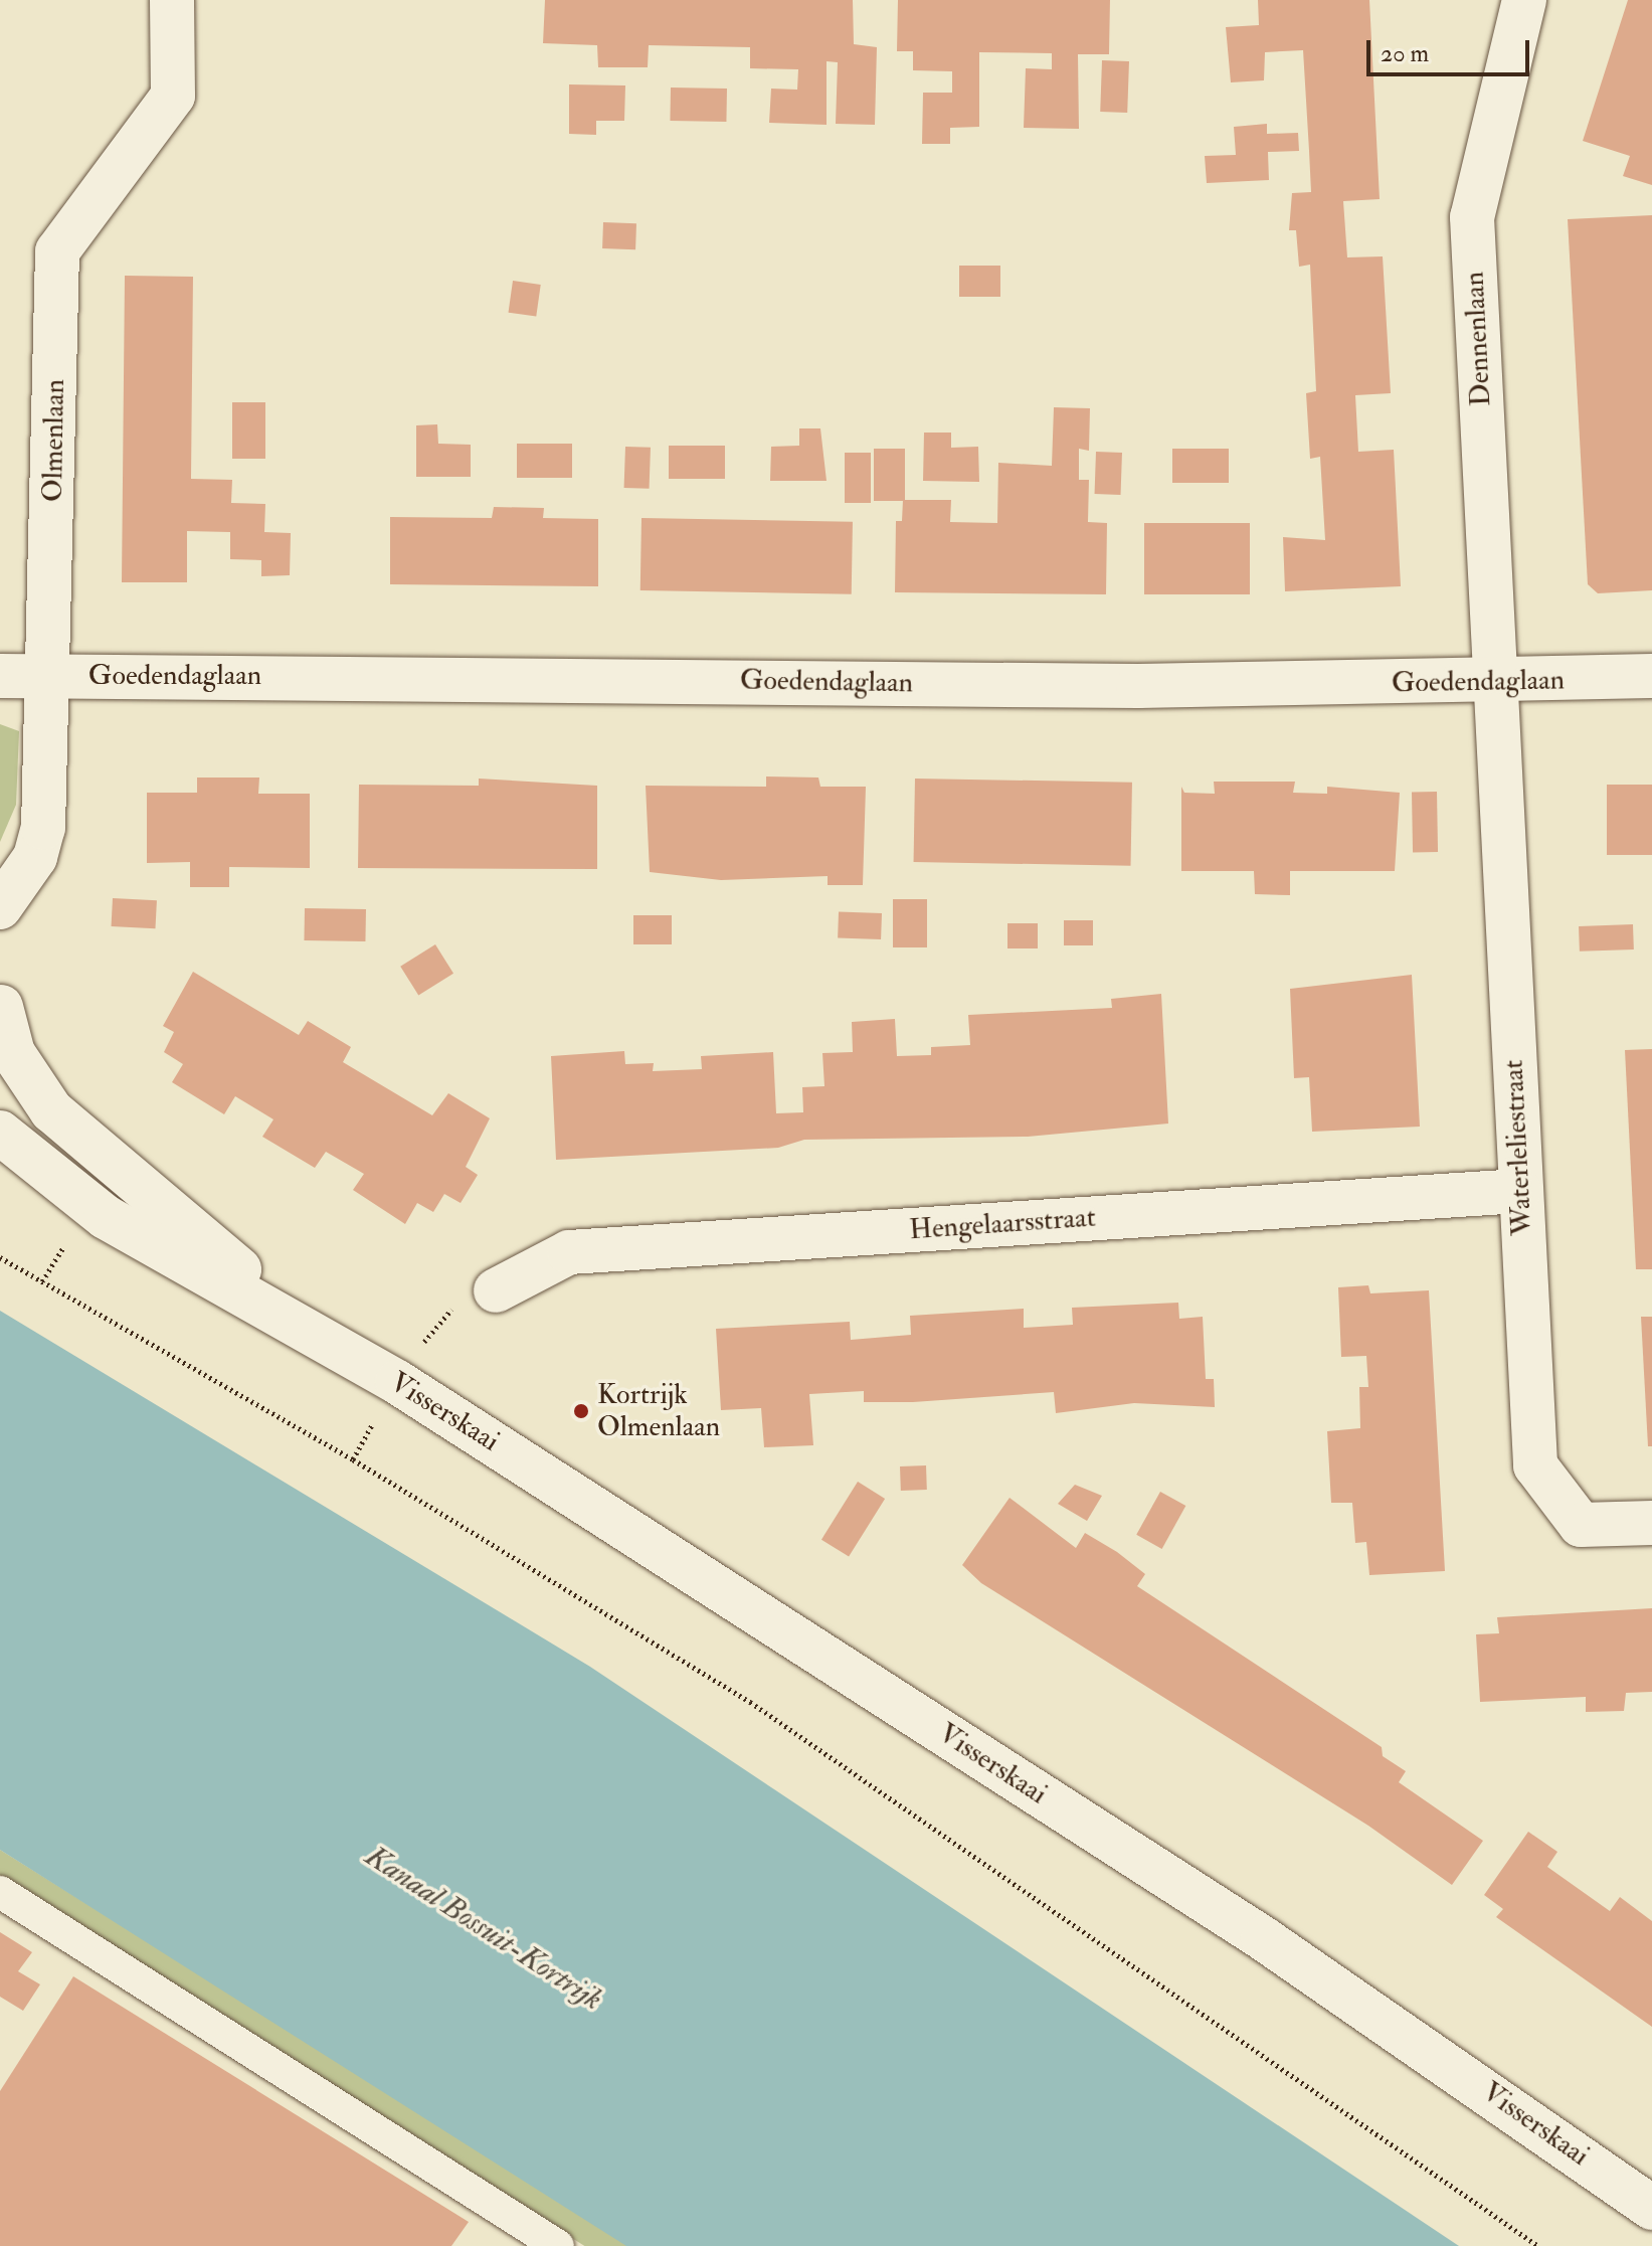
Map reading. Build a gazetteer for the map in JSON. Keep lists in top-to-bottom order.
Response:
{
  "streets": {
    "street": [
      "Dennenlaan",
      "Olmenlaan",
      "Goedendaglaan",
      "Waterleliestraat",
      "Hengelaarsstraat",
      "Visserskaai"
    ]
  },
  "crossings": [
    ["Dennenlaan", "Goedendaglaan"],
    ["Dennenlaan", "Waterleliestraat"],
    ["Olmenlaan", "Goedendaglaan"],
    ["Goedendaglaan", "Waterleliestraat"],
    ["Waterleliestraat", "Hengelaarsstraat"]
  ],
  "water": ["Kanaal Bossuit-Kortrijk"],
  "places": ["Kortrijk Olmenlaan"],
  "scale_bar": "20 m"
}
